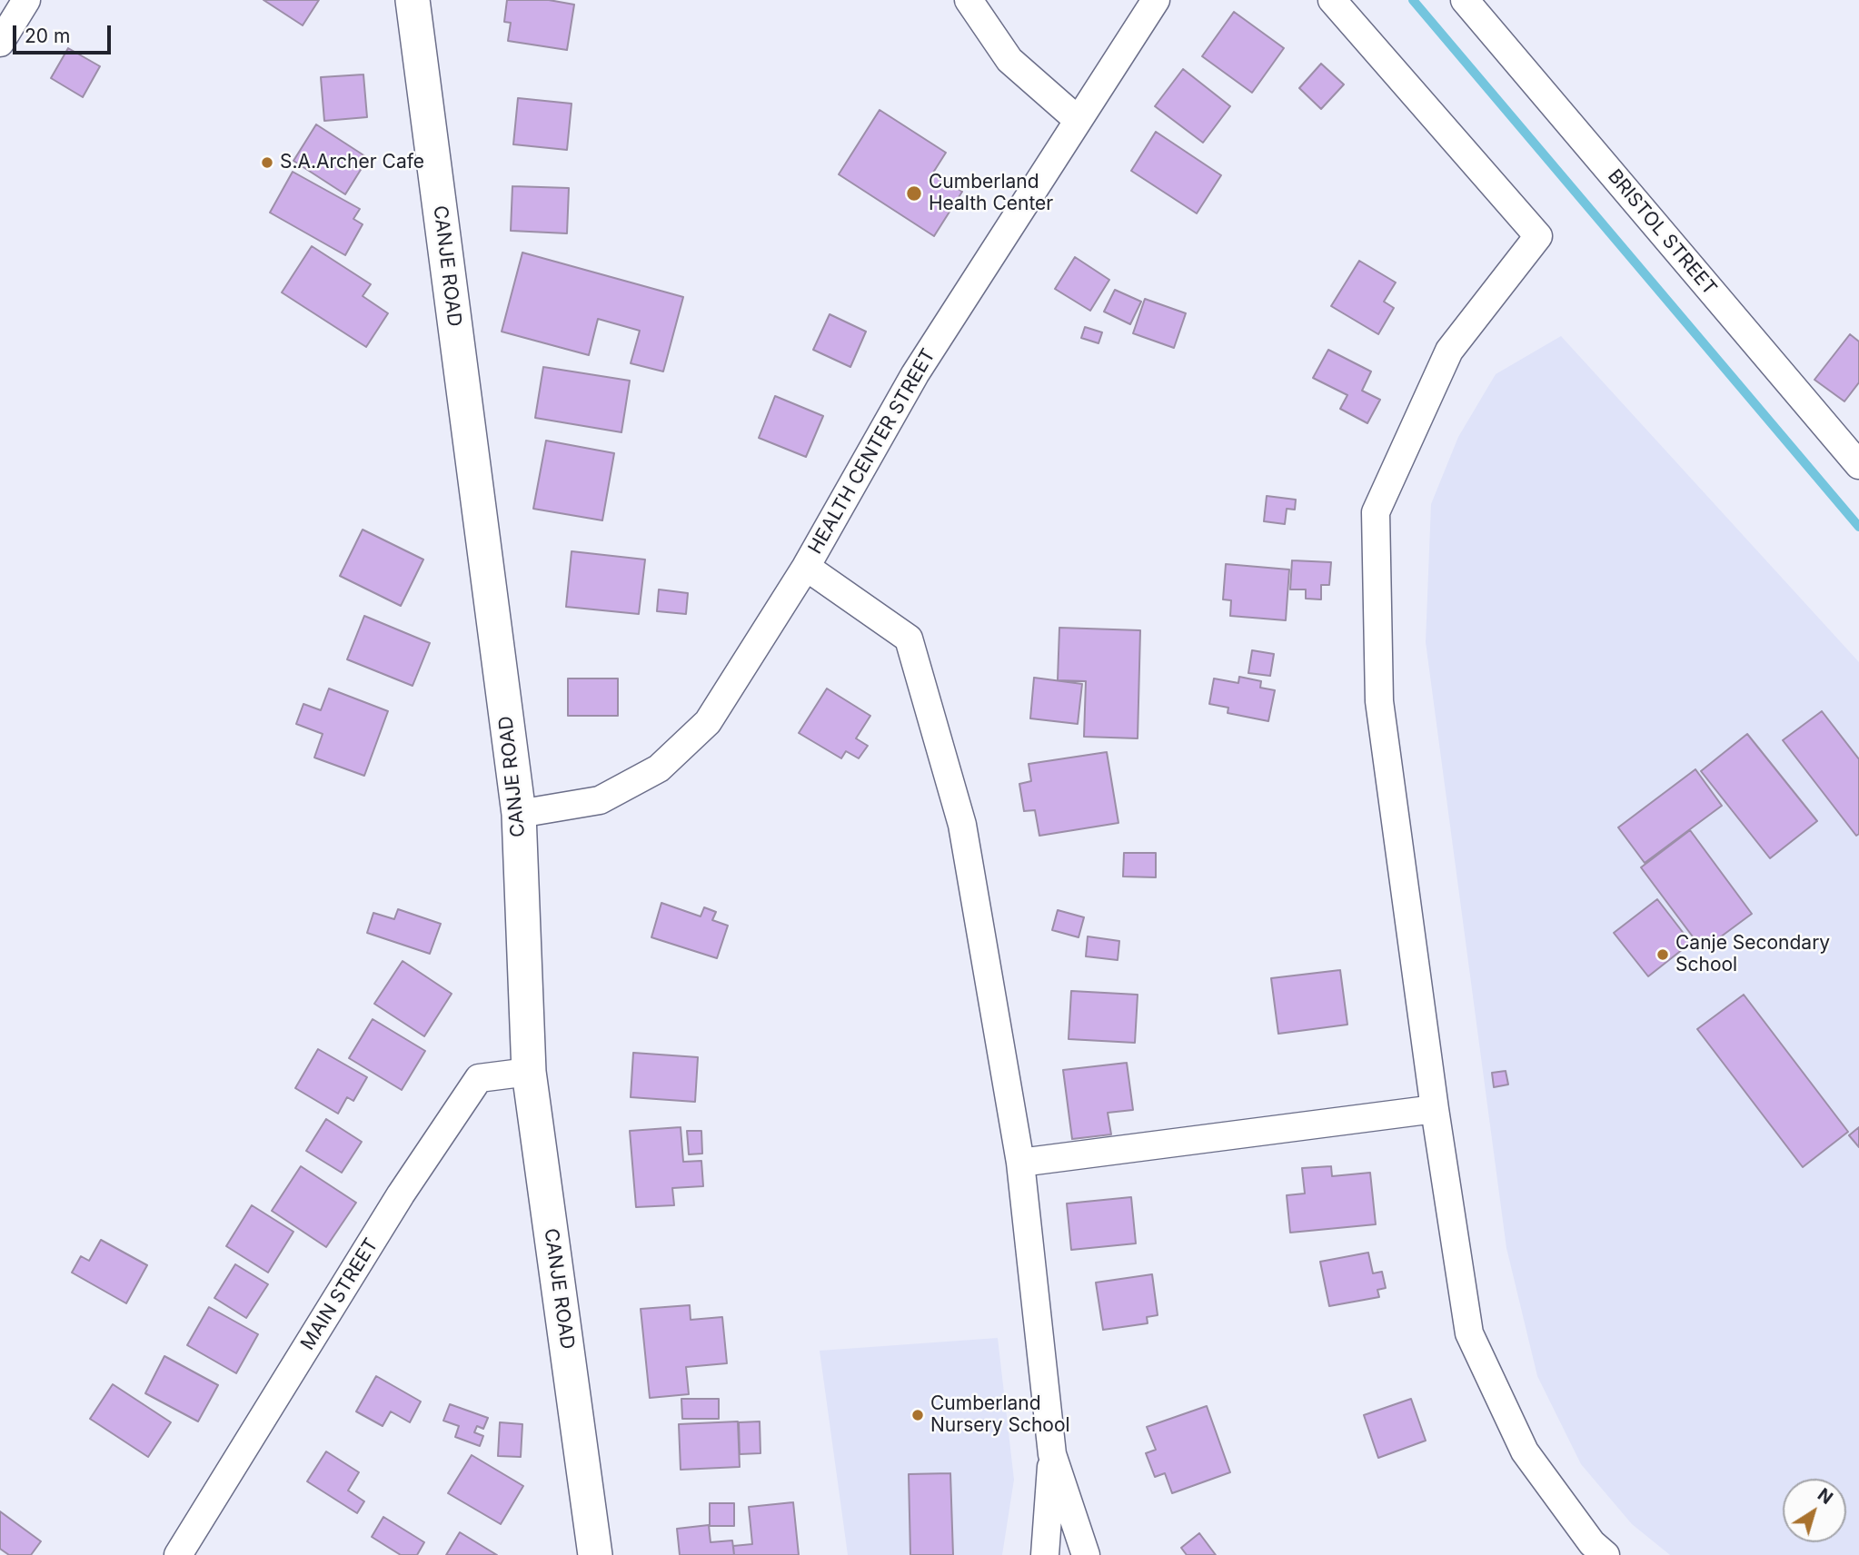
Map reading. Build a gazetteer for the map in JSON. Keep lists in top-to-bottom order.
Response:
{
  "streets": {
    "street": [
      "BRISTOL STREET",
      "CANJE ROAD",
      "HEALTH CENTER STREET",
      "MAIN STREET"
    ]
  },
  "crossings": [
    ["CANJE ROAD", "HEALTH CENTER STREET"],
    ["CANJE ROAD", "MAIN STREET"]
  ],
  "places": [
    "S.A.Archer Cafe",
    "Cumberland Health Center",
    "Canje Secondary School",
    "Cumberland Nursery School"
  ],
  "scale_bar": "20 m",
  "north": "top right"
}
